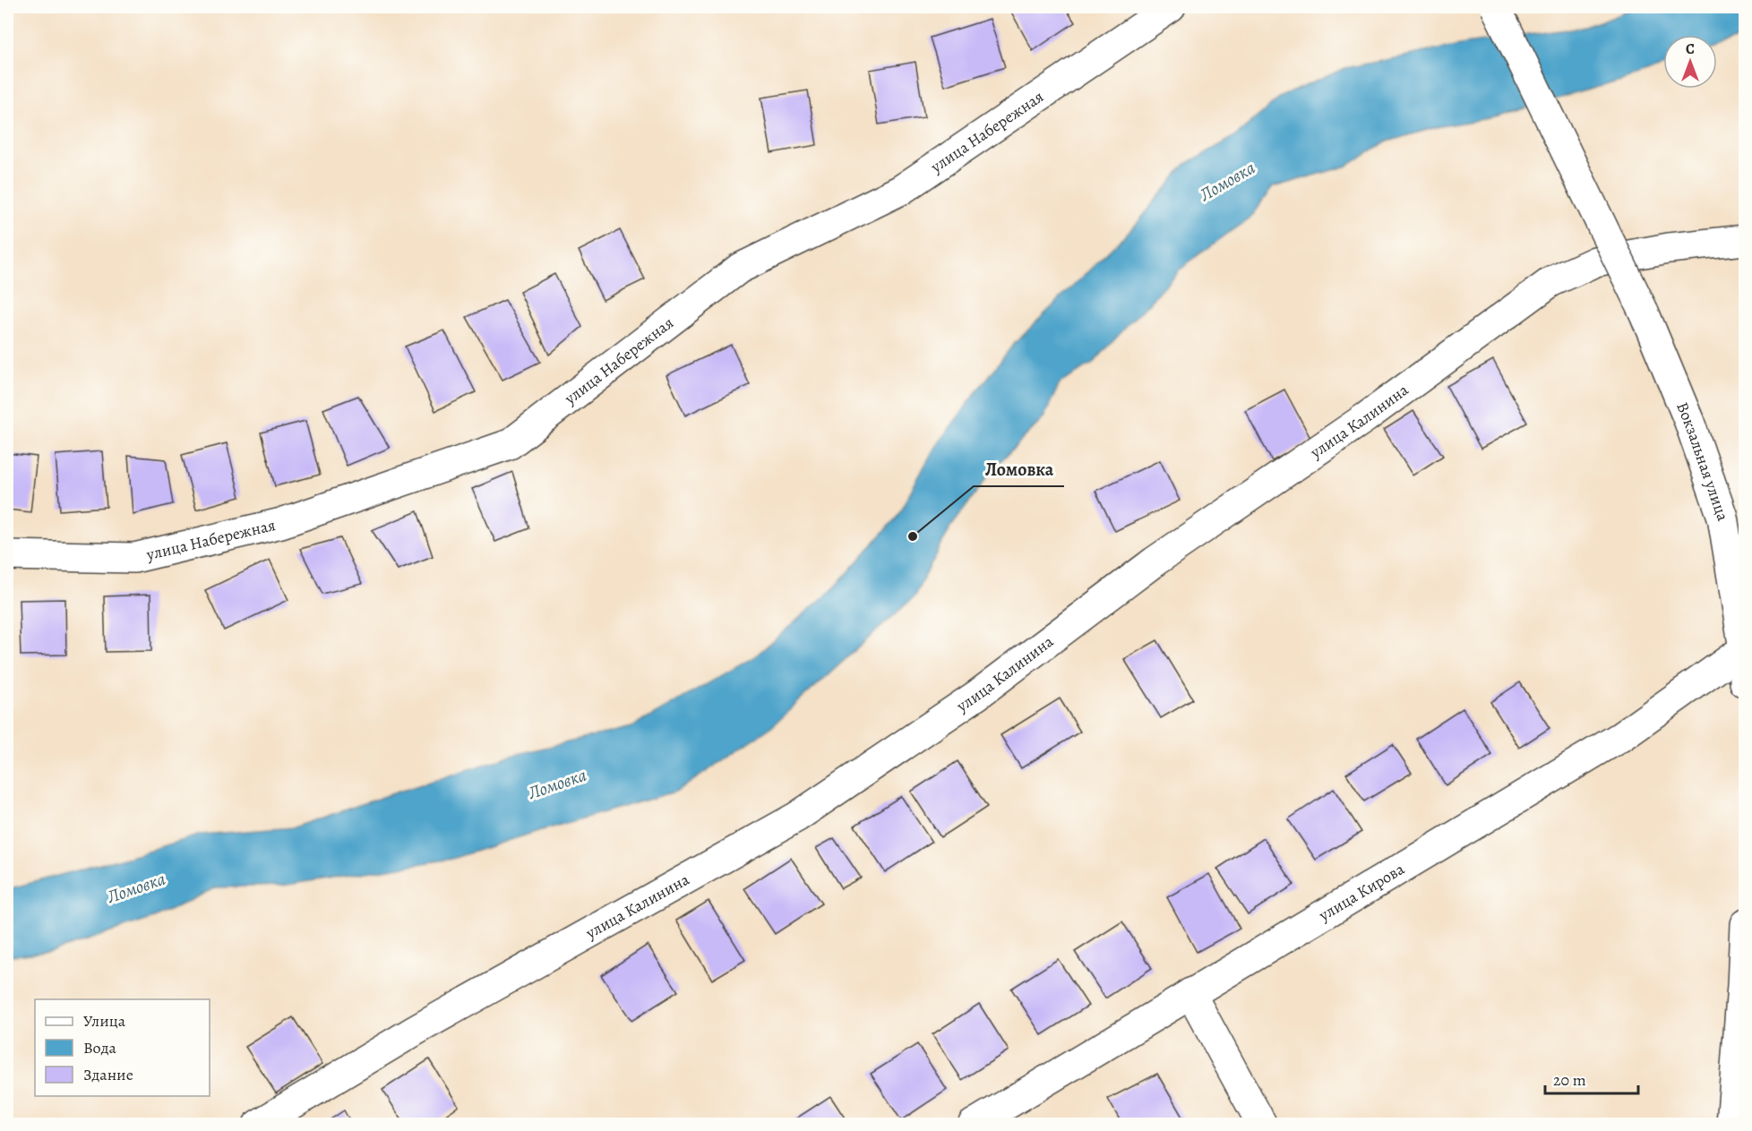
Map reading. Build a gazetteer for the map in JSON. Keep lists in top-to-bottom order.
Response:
{
  "streets": {
    "street": [
      "улица Набережная",
      "улица Калинина",
      "Вокзальная улица",
      "улица Кирова"
    ]
  },
  "crossings": [
    ["Вокзальная улица", "улица Кирова"]
  ],
  "water": ["Ломовка"],
  "places": ["Ломовка"],
  "legend": ["Улица", "Вода", "Здание"],
  "scale_bar": "20 m",
  "north": "top"
}
